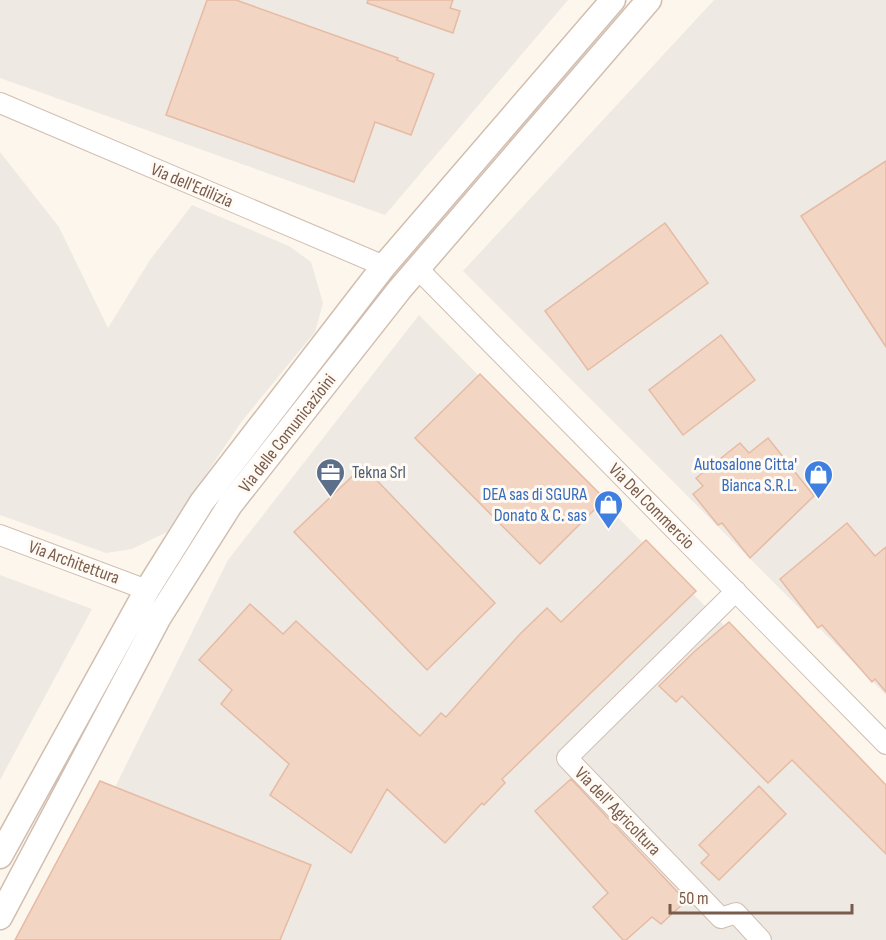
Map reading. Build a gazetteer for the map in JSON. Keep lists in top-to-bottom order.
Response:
{
  "streets": {
    "street": [
      "Via dell'Edilizia",
      "Via delle Comunicazioini",
      "Via Del Commercio",
      "Via Architettura",
      "Via dell' Agricoltura"
    ]
  },
  "crossings": [
    ["Via dell'Edilizia", "Via delle Comunicazioini"],
    ["Via delle Comunicazioini", "Via Del Commercio"],
    ["Via delle Comunicazioini", "Via Architettura"],
    ["Via Del Commercio", "Via dell' Agricoltura"]
  ],
  "places": {
    "office": ["Tekna Srl"],
    "shop": ["Autosalone Citta' Bianca S.R.L.", "DEA sas di SGURA Donato & C. sas"]
  },
  "scale_bar": "50 m"
}
